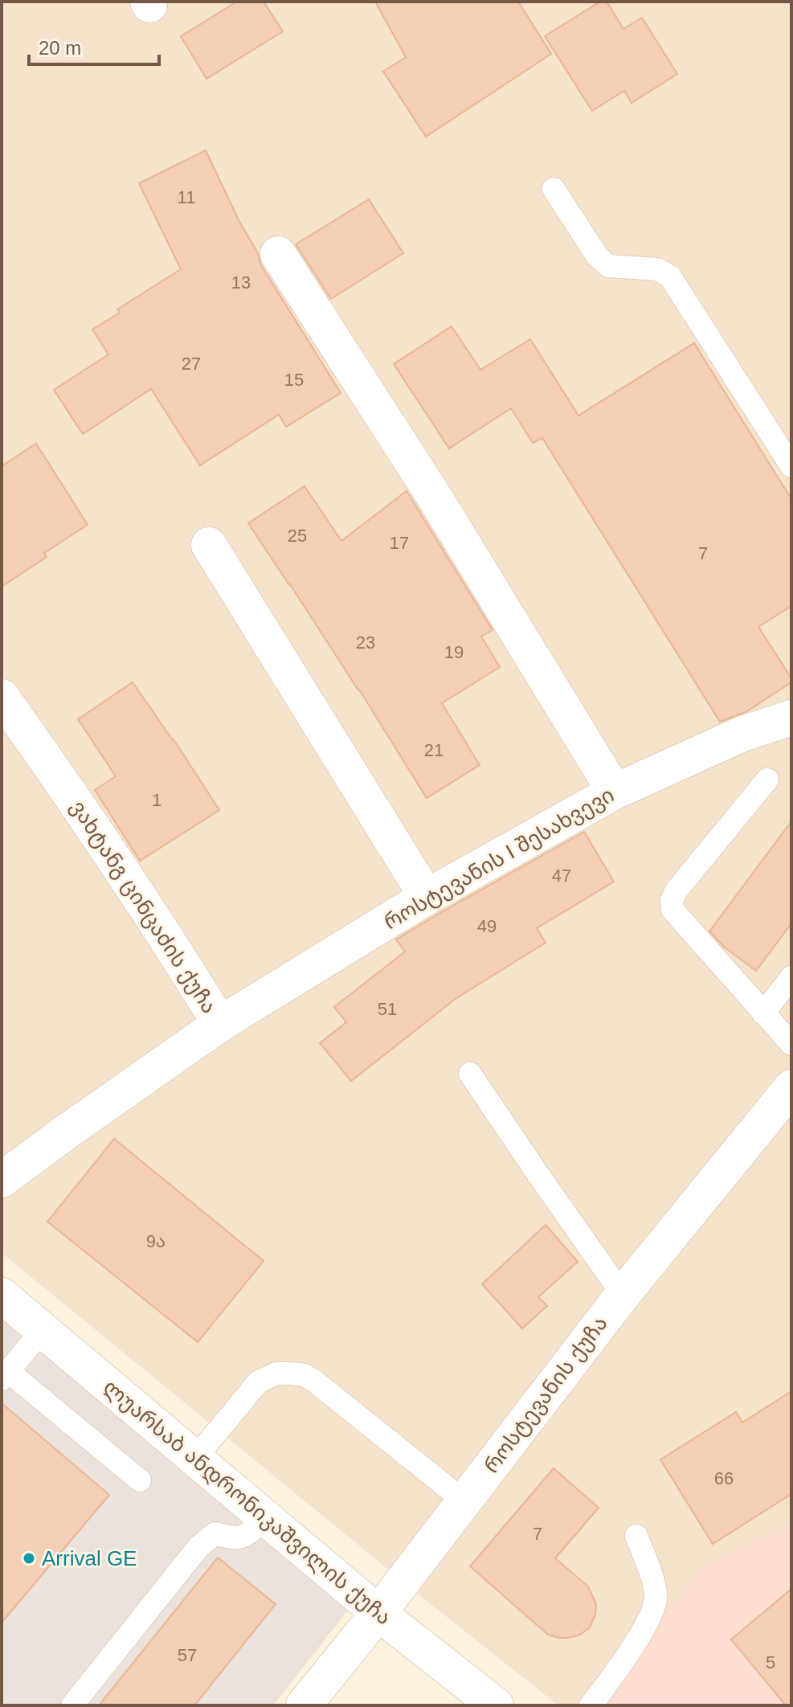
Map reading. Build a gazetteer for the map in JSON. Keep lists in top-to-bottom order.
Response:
{
  "streets": {
    "street": [
      "როსტევანის I შესახვევი",
      "ვახტანგ ცინცაძის ქუჩა",
      "როსტევანის ქუჩა",
      "ლუარსაბ ანდრონიკაშვილის ქუჩა"
    ]
  },
  "crossings": [
    ["როსტევანის I შესახვევი", "ვახტანგ ცინცაძის ქუჩა"],
    ["როსტევანის ქუჩა", "ლუარსაბ ანდრონიკაშვილის ქუჩა"]
  ],
  "places": ["Arrival GE"],
  "house_numbers": [
    "11",
    "13",
    "27",
    "15",
    "25",
    "17",
    "7",
    "23",
    "19",
    "21",
    "1",
    "47",
    "49",
    "51",
    "9ა",
    "66",
    "7",
    "57",
    "5"
  ],
  "scale_bar": "20 m"
}
